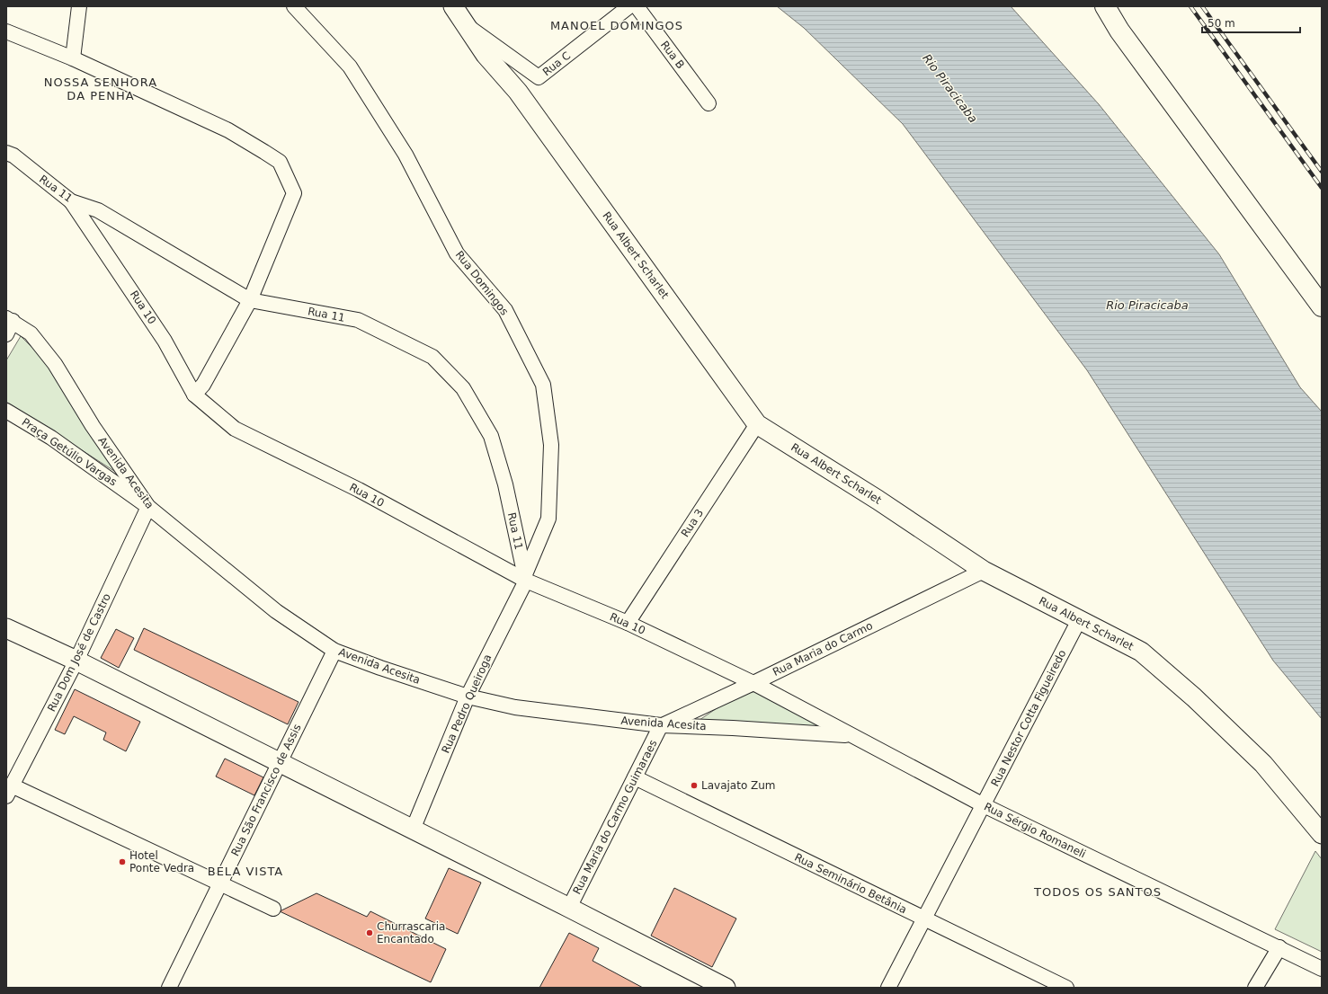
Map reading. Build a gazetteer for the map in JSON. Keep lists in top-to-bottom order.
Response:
{
  "streets": {
    "main road": ["Rua Albert Scharlet"],
    "street": [
      "Rua B",
      "Rua C",
      "Rua 11",
      "Rua Domingos",
      "Rua 10",
      "Praça Getúlio Vargas",
      "Avenida Acesita",
      "Rua 3",
      "Rua Maria do Carmo",
      "Rua Dom José de Castro",
      "Rua Pedro Queiroga",
      "Rua Nestor Cotta Figueiredo",
      "Rua São Francisco de Assis",
      "Rua Maria do Carmo Guimaraes",
      "Rua Sérgio Romaneli",
      "Rua Seminário Betânia"
    ]
  },
  "crossings": [
    ["Rua C", "Rua Albert Scharlet"],
    ["Rua 11", "Rua Domingos"],
    ["Rua 11", "Rua 10"],
    ["Rua 11", "Rua Pedro Queiroga"],
    ["Rua Albert Scharlet", "Rua 3"],
    ["Rua Albert Scharlet", "Rua Maria do Carmo"],
    ["Rua Albert Scharlet", "Rua Nestor Cotta Figueiredo"],
    ["Rua Domingos", "Rua 10"],
    ["Rua Domingos", "Rua Pedro Queiroga"],
    ["Rua 10", "Rua 3"],
    ["Rua 10", "Rua Maria do Carmo"],
    ["Rua 10", "Rua Pedro Queiroga"],
    ["Rua 10", "Rua Sérgio Romaneli"],
    ["Praça Getúlio Vargas", "Avenida Acesita"],
    ["Praça Getúlio Vargas", "Rua Dom José de Castro"],
    ["Avenida Acesita", "Rua Maria do Carmo"],
    ["Avenida Acesita", "Rua Dom José de Castro"],
    ["Avenida Acesita", "Rua Pedro Queiroga"],
    ["Avenida Acesita", "Rua São Francisco de Assis"],
    ["Avenida Acesita", "Rua Maria do Carmo Guimaraes"],
    ["Avenida Acesita", "Rua Sérgio Romaneli"],
    ["Rua Maria do Carmo", "Rua Maria do Carmo Guimaraes"],
    ["Rua Maria do Carmo", "Rua Sérgio Romaneli"],
    ["Rua Nestor Cotta Figueiredo", "Rua Sérgio Romaneli"],
    ["Rua Nestor Cotta Figueiredo", "Rua Seminário Betânia"],
    ["Rua Maria do Carmo Guimaraes", "Rua Seminário Betânia"]
  ],
  "districts": [
    "MANOEL DOMINGOS",
    "NOSSA SENHORA DA PENHA",
    "BELA VISTA",
    "TODOS OS SANTOS"
  ],
  "water": ["Rio Piracicaba"],
  "places": ["Lavajato Zum", "Hotel Ponte Vedra", "Churrascaria Encantado"],
  "scale_bar": "50 m"
}
